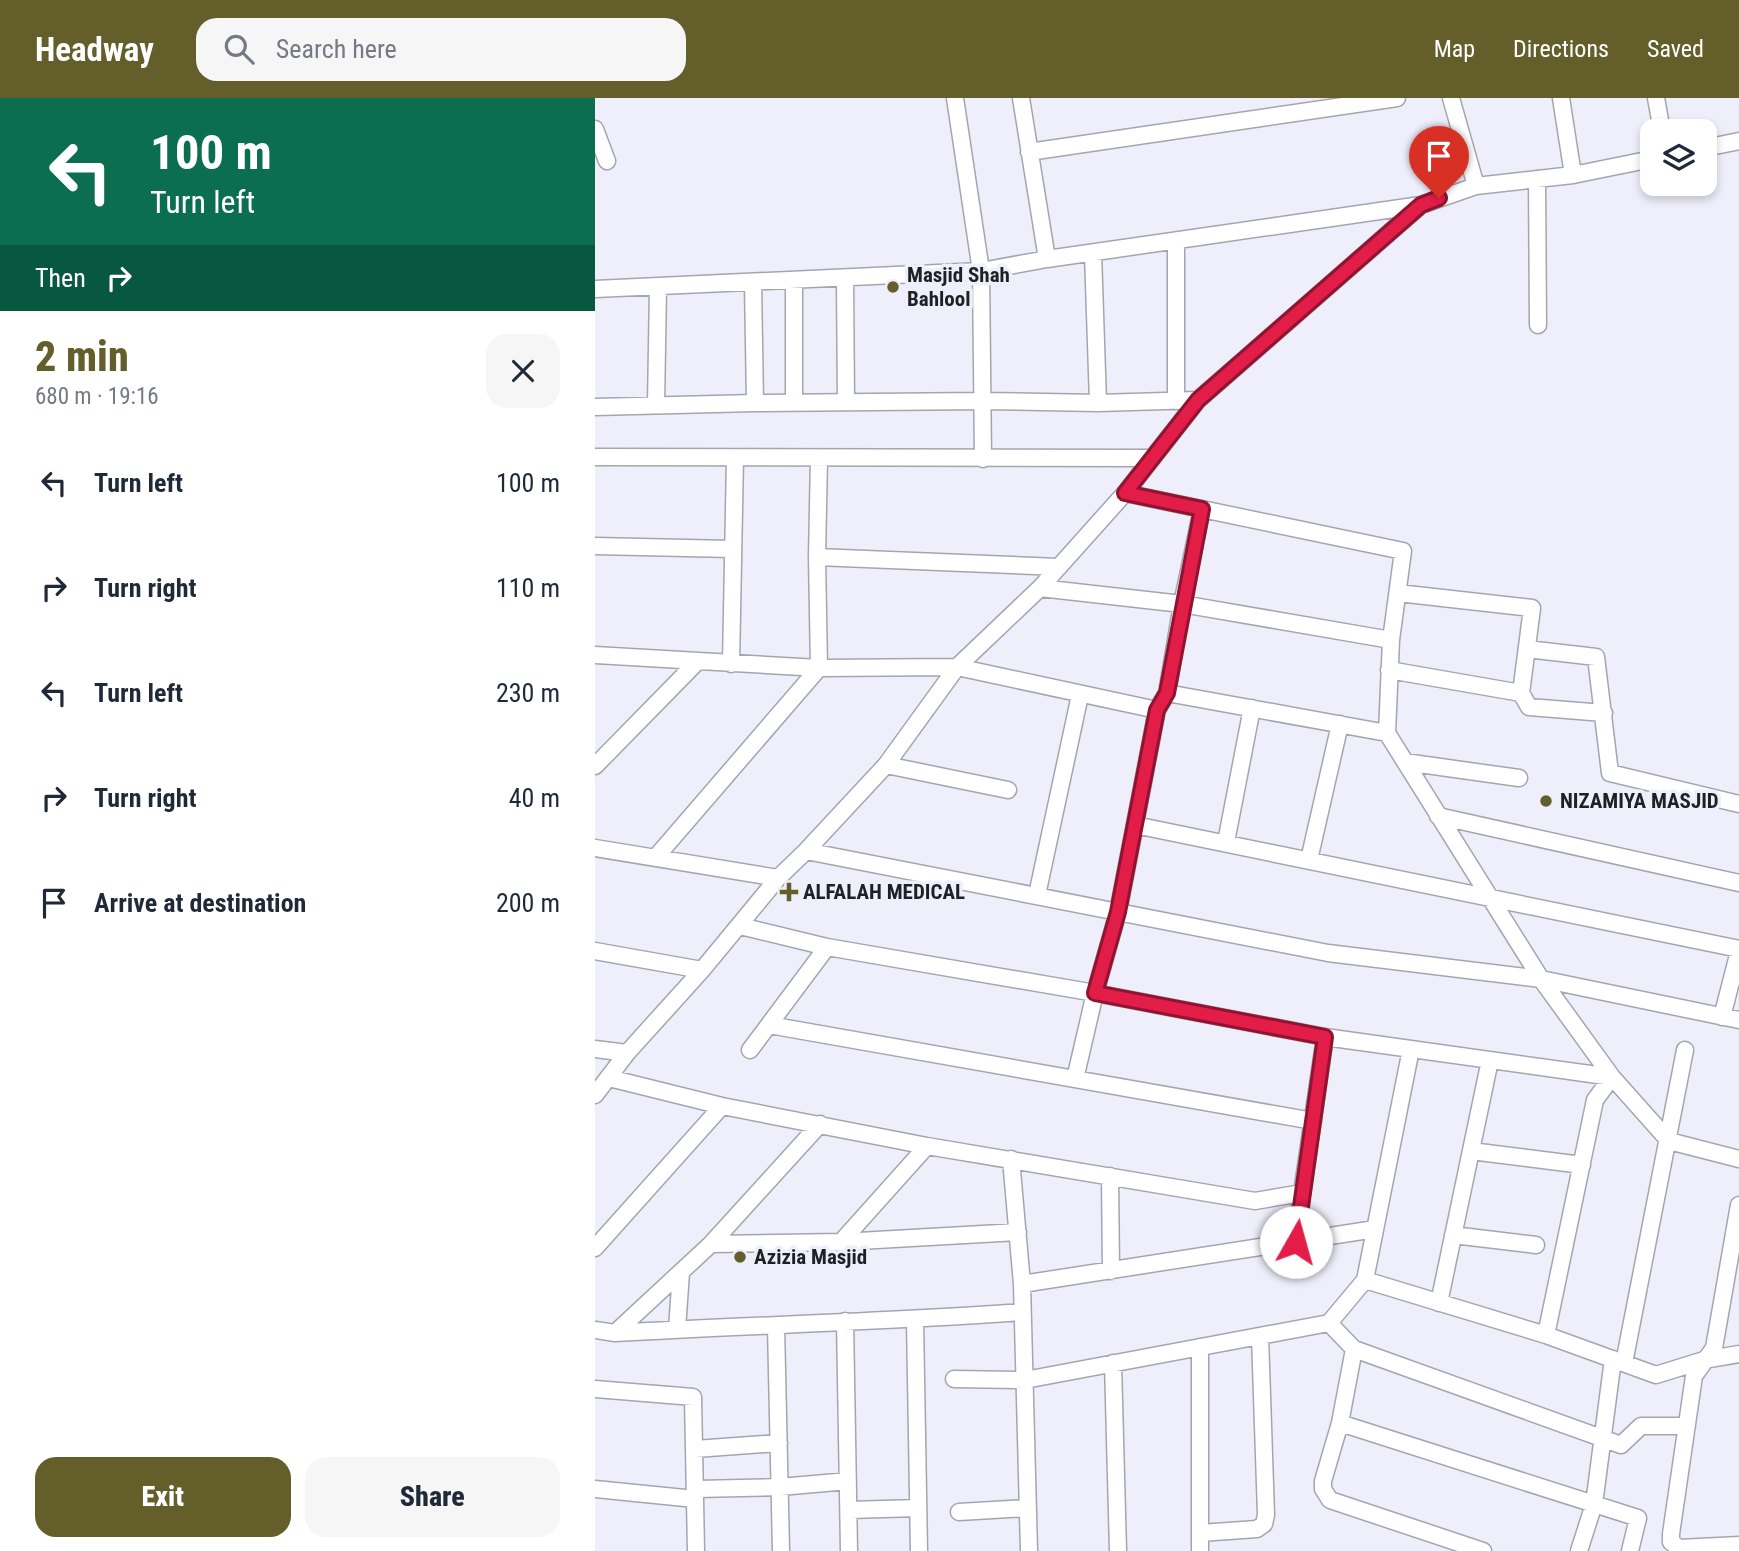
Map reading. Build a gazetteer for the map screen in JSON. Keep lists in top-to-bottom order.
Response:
{
  "places": {
    "other": ["Masjid Shah Bahlool", "NIZAMIYA MASJID", "Azizia Masjid"],
    "health": ["ALFALAH MEDICAL"]
  },
  "page": {
    "header": "Headway",
    "search": "Search here",
    "nav": ["Map", "Directions", "Saved"],
    "turn": ["100 m", "Turn left"],
    "then": "Then",
    "heading": ["2 min", "680 m · 19:16"],
    "list": [
      {
        "name": "Turn left",
        "value": "100 m"
      },
      {
        "name": "Turn right",
        "value": "110 m"
      },
      {
        "name": "Turn left",
        "value": "230 m"
      },
      {
        "name": "Turn right",
        "value": "40 m"
      },
      {
        "name": "Arrive at destination",
        "value": "200 m"
      }
    ],
    "buttons": ["Exit", "Share"]
  }
}
